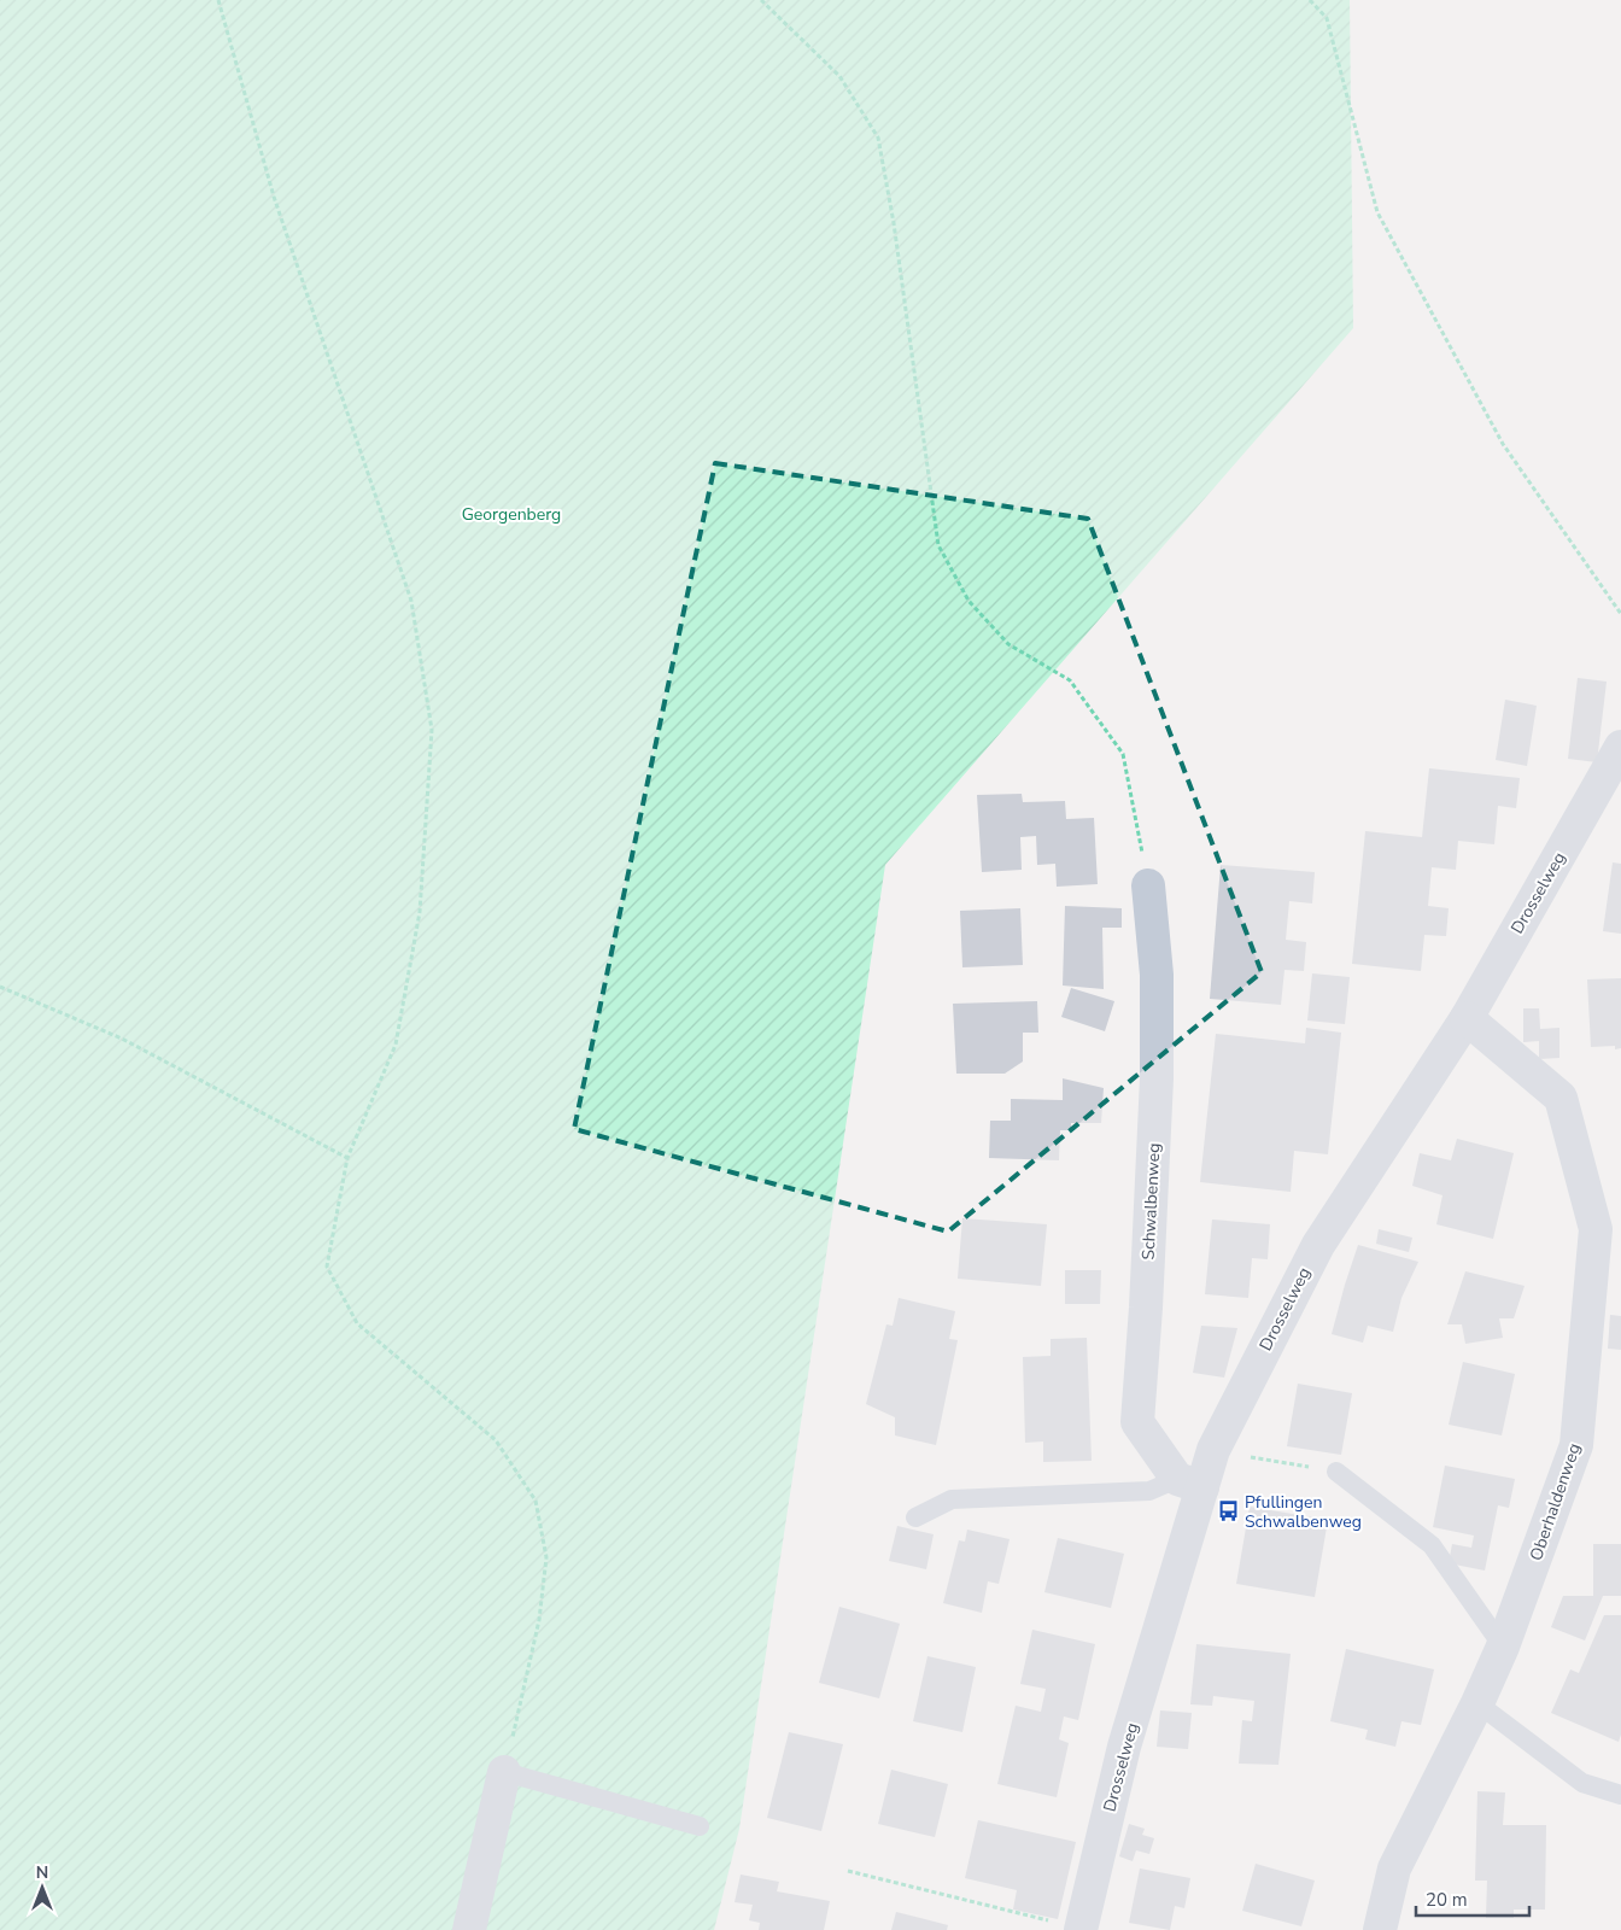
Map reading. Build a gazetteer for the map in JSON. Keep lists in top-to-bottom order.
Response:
{
  "streets": {
    "street": ["Drosselweg", "Schwalbenweg", "Oberhaldenweg"]
  },
  "crossings": [
    ["Drosselweg", "Schwalbenweg"],
    ["Drosselweg", "Oberhaldenweg"]
  ],
  "parks": ["Georgenberg"],
  "places": {
    "bus stop": ["Pfullingen Schwalbenweg"]
  },
  "scale_bar": "20 m",
  "north": "top"
}
